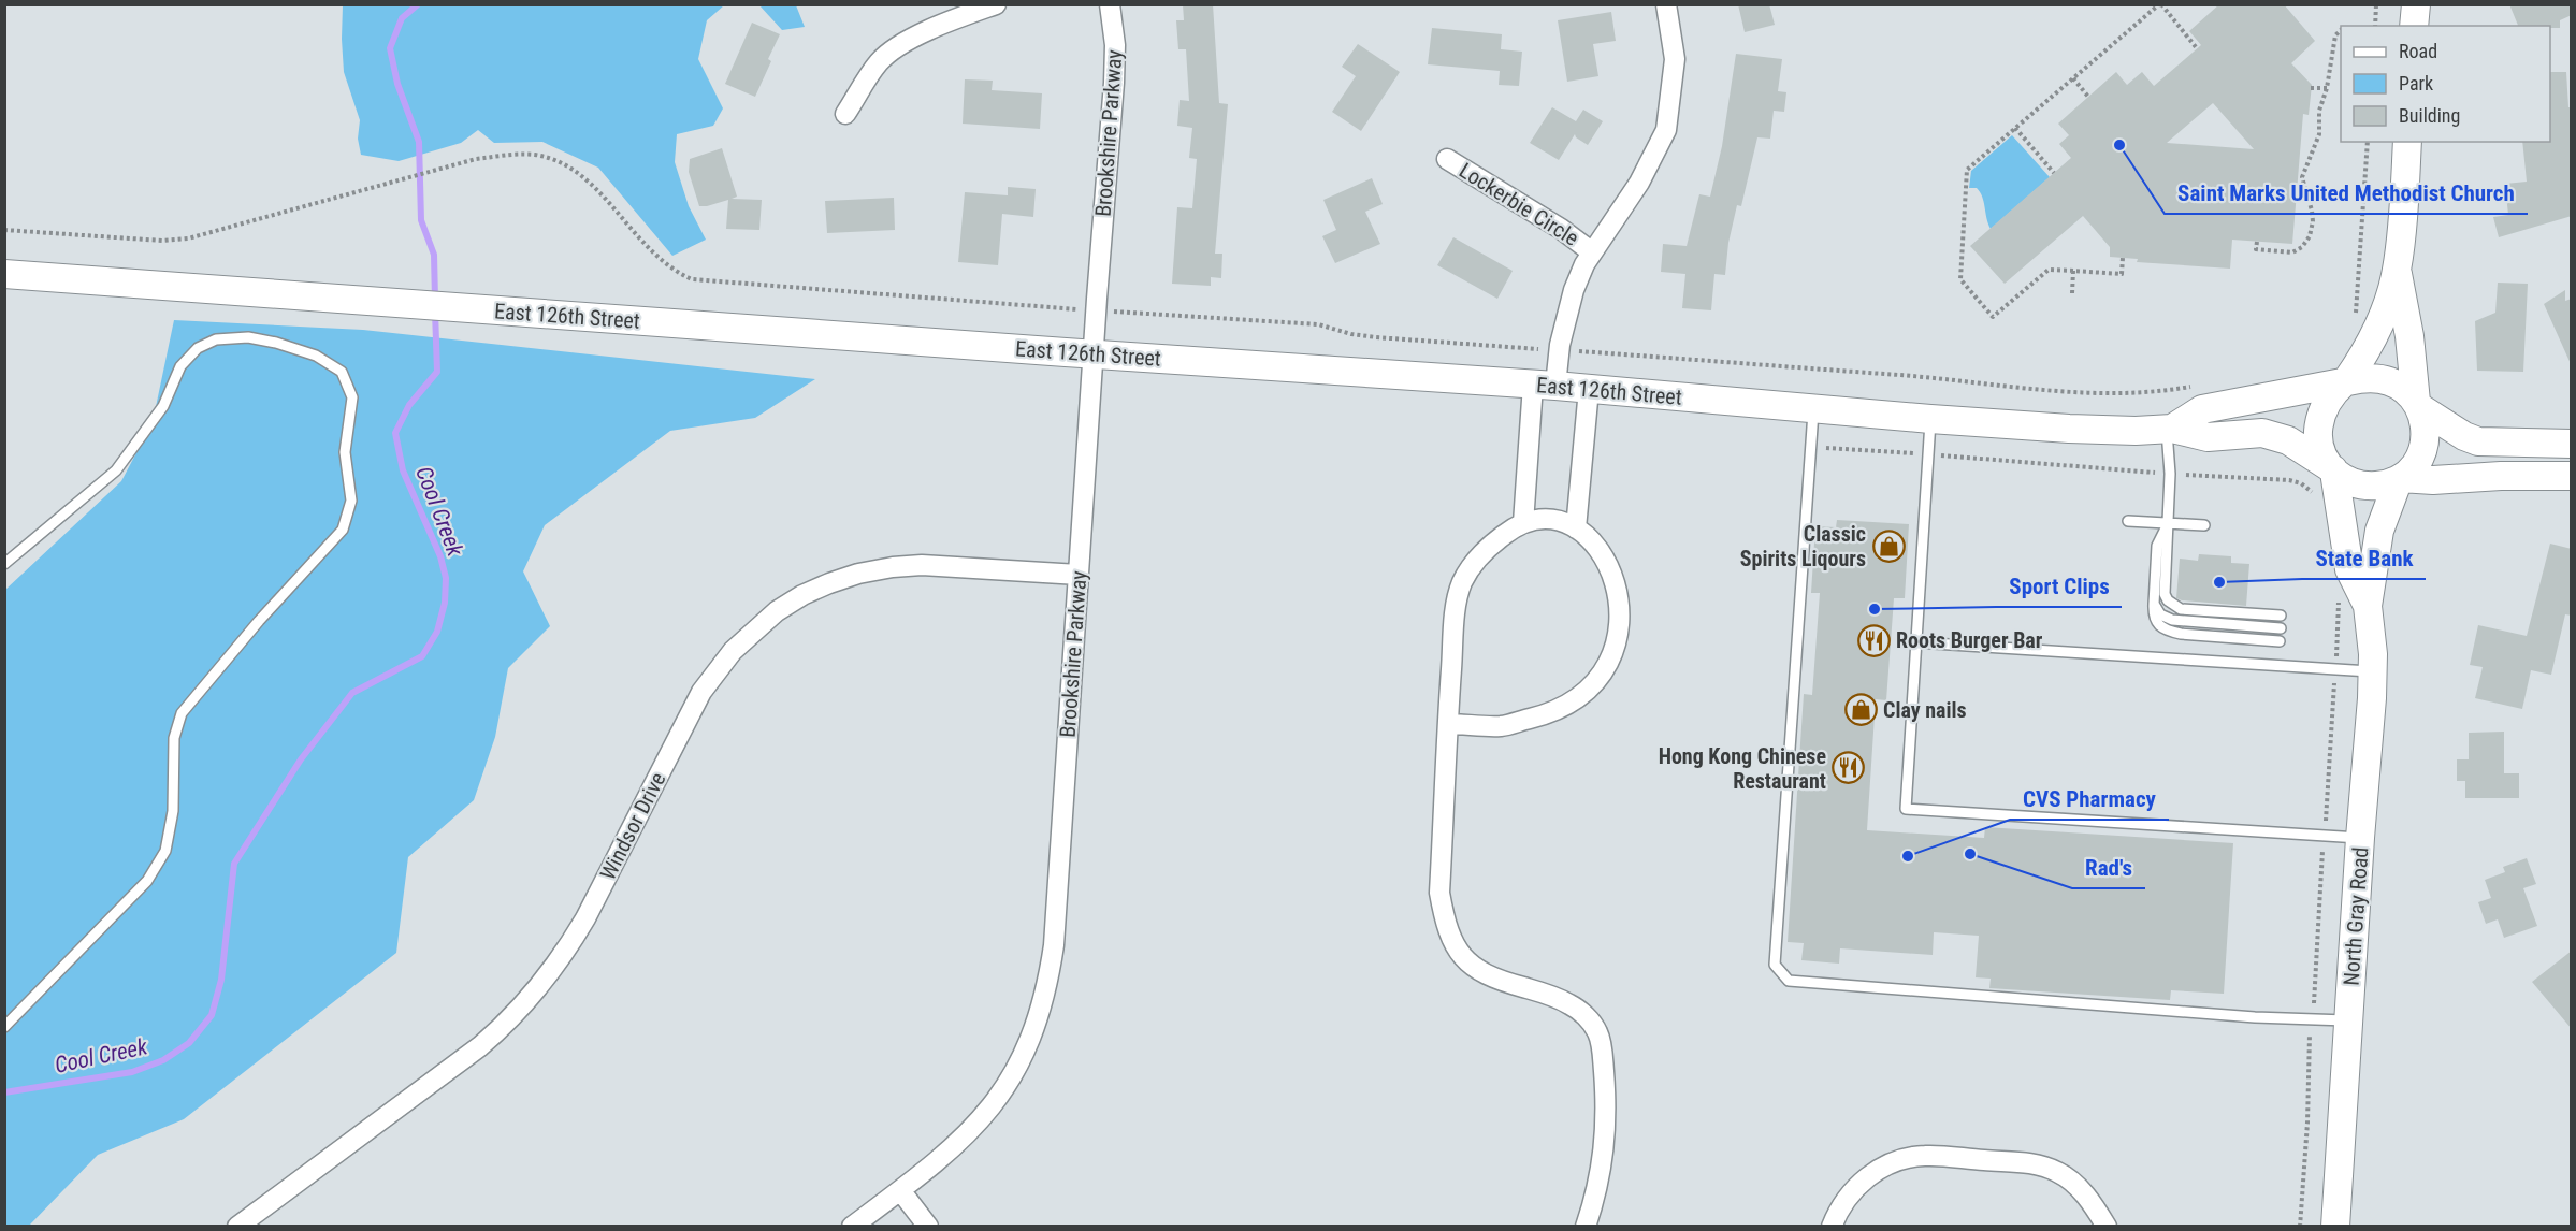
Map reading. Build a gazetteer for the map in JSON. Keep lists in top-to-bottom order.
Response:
{
  "streets": {
    "street": [
      "Brookshire Parkway",
      "Lockerbie Circle",
      "East 126th Street",
      "Windsor Drive",
      "North Gray Road"
    ]
  },
  "crossings": [
    ["Brookshire Parkway", "East 126th Street"],
    ["Brookshire Parkway", "Windsor Drive"],
    ["East 126th Street", "North Gray Road"]
  ],
  "water": ["Cool Creek"],
  "places": {
    "other": [
      "Saint Marks United Methodist Church",
      "State Bank",
      "Sport Clips",
      "Rad's",
      "CVS Pharmacy"
    ],
    "shop": ["Classic Spirits Liqours", "Clay nails"],
    "restaurant": ["Roots Burger Bar", "Hong Kong Chinese Restaurant"]
  },
  "legend": ["Road", "Park", "Building"]
}
